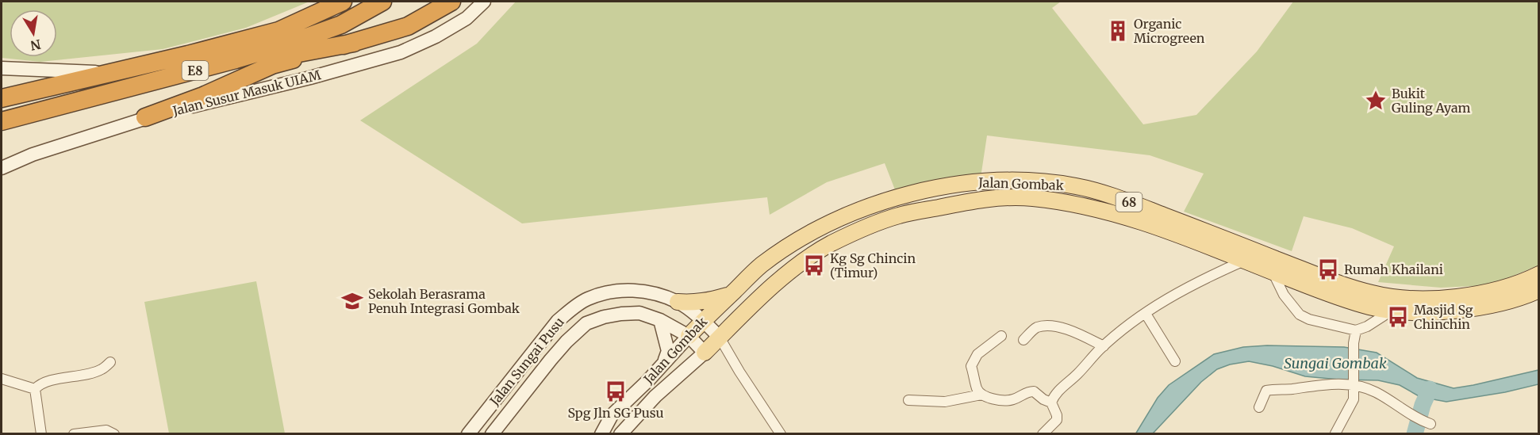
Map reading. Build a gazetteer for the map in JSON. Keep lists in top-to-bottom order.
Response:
{
  "streets": {
    "highway": ["E8"],
    "main road": [
      "Jalan Susur Masuk UIAM",
      "Jalan Gombak",
      "68",
      "Jalan Sungai Pusu"
    ]
  },
  "crossings": [
    ["Jalan Gombak", "Jalan Sungai Pusu"]
  ],
  "water": ["Sungai Gombak"],
  "places": {
    "building": ["Organic Microgreen"],
    "place": ["Bukit Guling Ayam"],
    "bus stop": [
      "Kg Sg Chincin (Timur)",
      "Rumah Khailani",
      "Masjid Sg Chinchin",
      "Spg Jln SG Pusu"
    ],
    "school or university": ["Sekolah Berasrama Penuh Integrasi Gombak"]
  },
  "north": "bottom"
}
